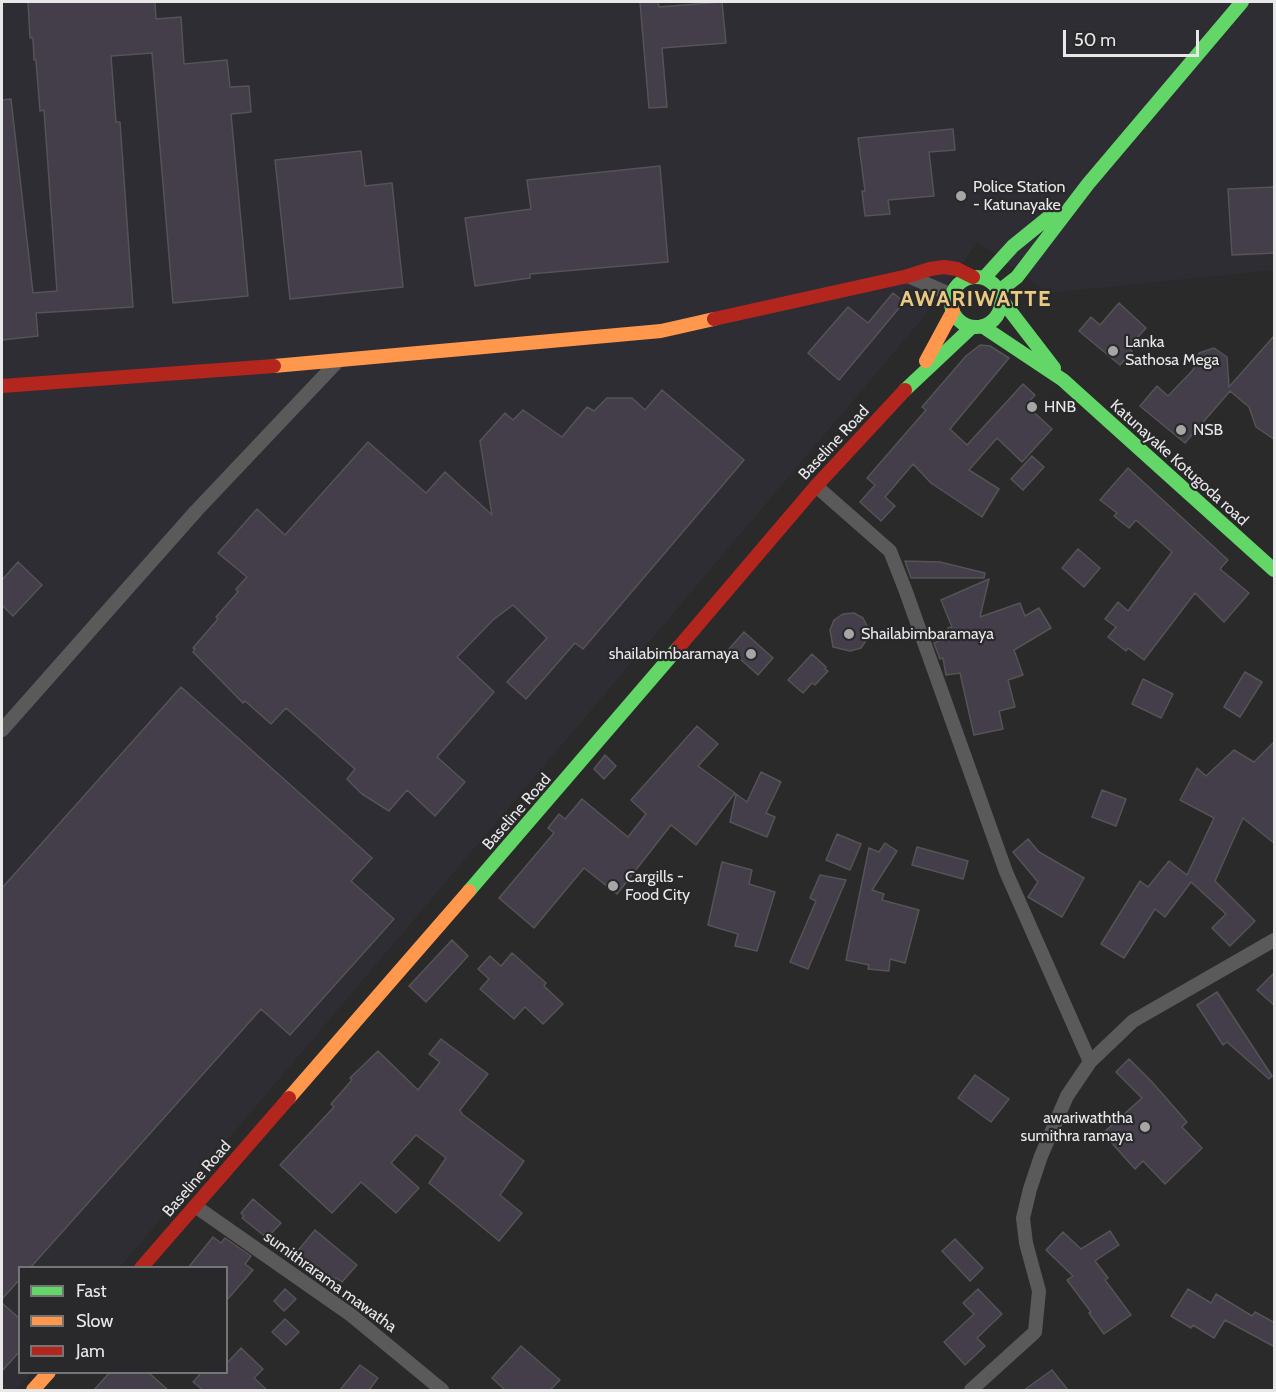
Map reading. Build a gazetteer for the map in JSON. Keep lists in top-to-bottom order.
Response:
{
  "streets": {
    "main road": ["Baseline Road", "Katunayake Kotugoda road"],
    "street": ["sumithrarama mawatha"]
  },
  "crossings": [
    ["Baseline Road", "Katunayake Kotugoda road"],
    ["Baseline Road", "sumithrarama mawatha"]
  ],
  "districts": ["AWARIWATTE"],
  "places": [
    "Police Station - Katunayake",
    "Lanka Sathosa Mega",
    "HNB",
    "NSB",
    "Shailabimbaramaya",
    "shailabimbaramaya",
    "Cargills - Food City",
    "awariwaththa sumithra ramaya"
  ],
  "legend": ["Fast", "Slow", "Jam"],
  "scale_bar": "50 m"
}
